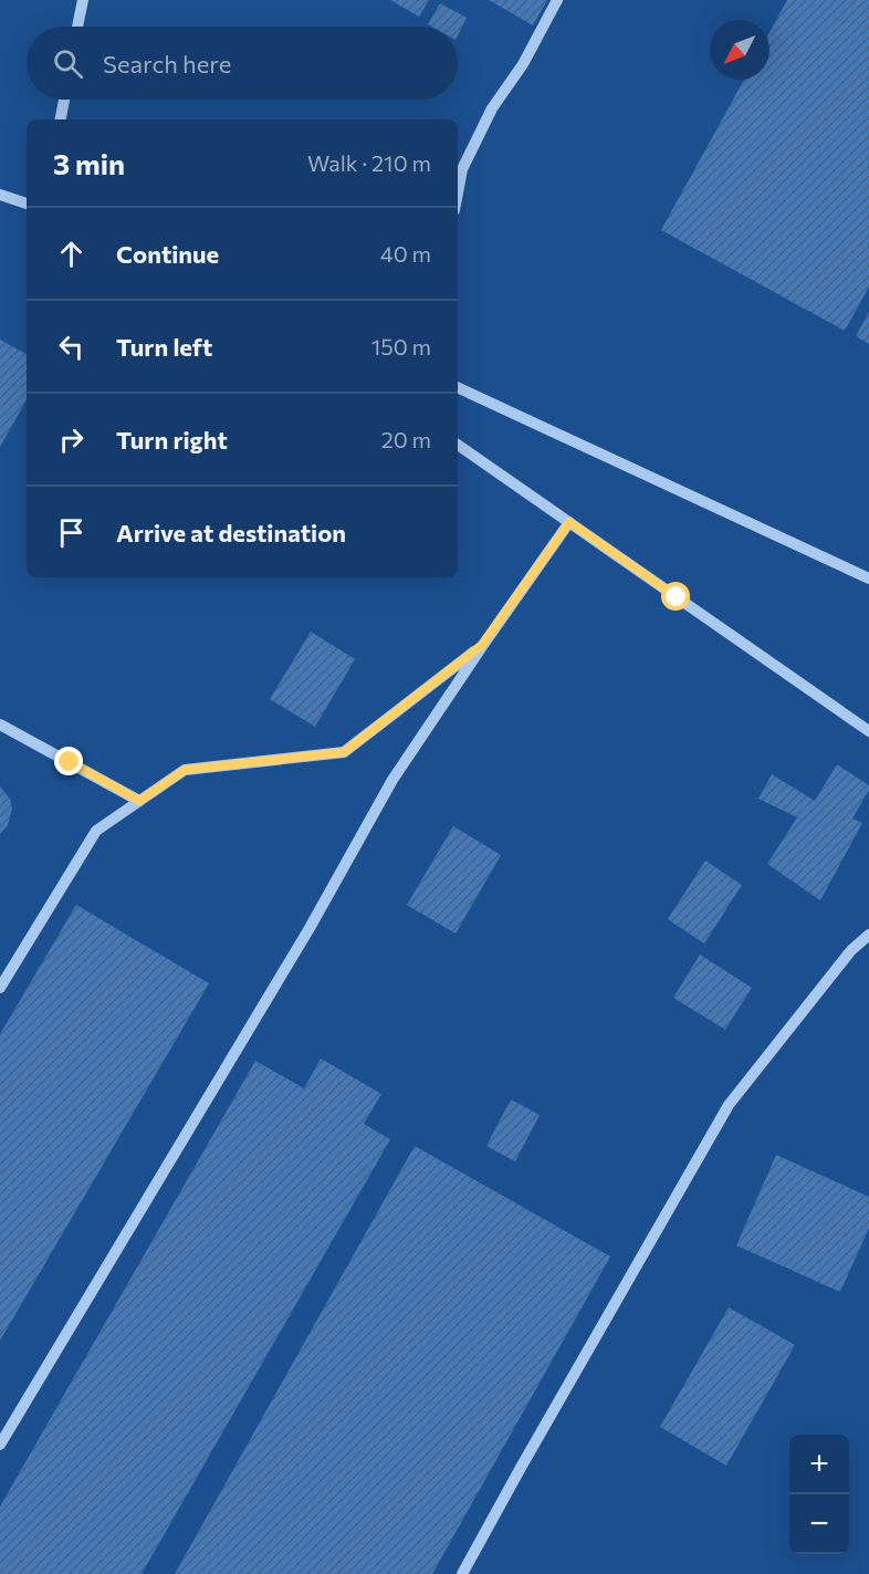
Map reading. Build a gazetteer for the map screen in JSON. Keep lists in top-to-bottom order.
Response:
{
  "north": "bottom left",
  "page": {
    "search": "Search here",
    "heading": ["3 min", "Walk · 210 m"],
    "list": [
      ["Continue", "40 m"],
      ["Turn left", "150 m"],
      ["Turn right", "20 m"],
      "Arrive at destination"
    ],
    "map_buttons": ["+", "−"]
  }
}
